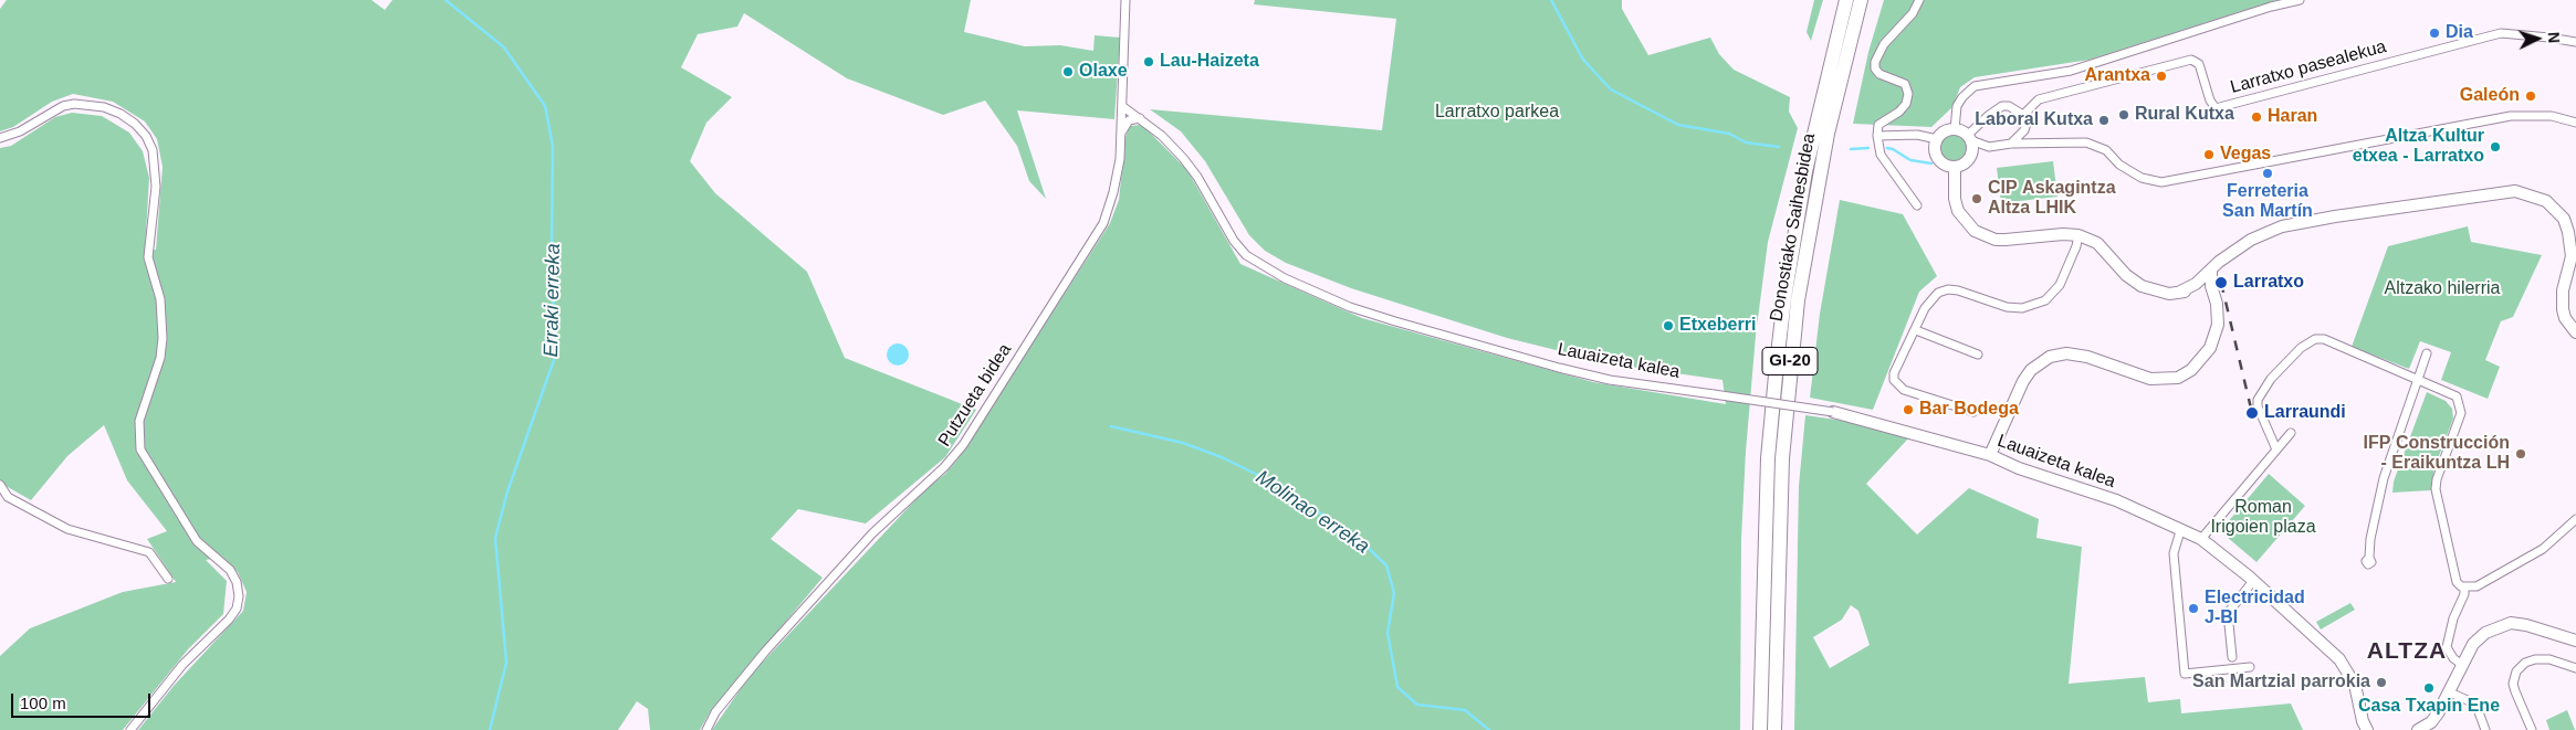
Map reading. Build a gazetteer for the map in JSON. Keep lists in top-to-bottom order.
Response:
{
  "streets": {
    "highway": ["Donostiako Saihesbidea", "GI-20"],
    "street": ["Larratxo pasealekua", "Lauaizeta kalea", "Putzueta bidea"]
  },
  "crossings": [
    ["Lauaizeta kalea", "Putzueta bidea"]
  ],
  "districts": ["ALTZA"],
  "water": ["Erraki erreka", "Molinao erreka"],
  "parks": ["Larratxo parkea", "Altzako hilerria", "Roman Irigoien plaza"],
  "places": [
    "Dia",
    "Lau-Haizeta",
    "Olaxe",
    "Arantxa",
    "Galeón",
    "Rural Kutxa",
    "Haran",
    "Laboral Kutxa",
    "Altza Kultur etxea - Larratxo",
    "Vegas",
    "Ferreteria San Martín",
    "CIP Askagintza Altza LHIK",
    "Larratxo",
    "Etxeberri",
    "Bar Bodega",
    "Larraundi",
    "IFP Construcción - Eraikuntza LH",
    "Electricidad J-BI",
    "San Martzial parrokia",
    "Casa Txapin Ene"
  ],
  "scale_bar": "100 m",
  "north": "right"
}
